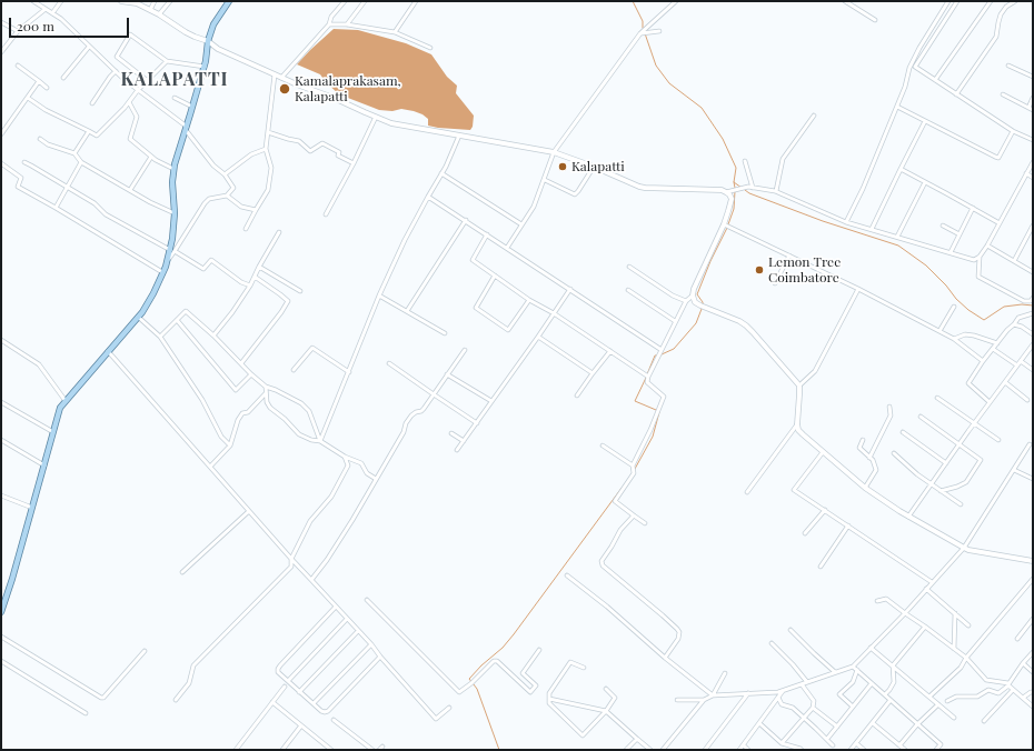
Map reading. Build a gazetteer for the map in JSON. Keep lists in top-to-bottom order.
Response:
{
  "districts": ["KALAPATTI"],
  "places": ["Kamalaprakasam, Kalapatti", "Kalapatti", "Lemon Tree Coimbatore"],
  "scale_bar": "200 m"
}
